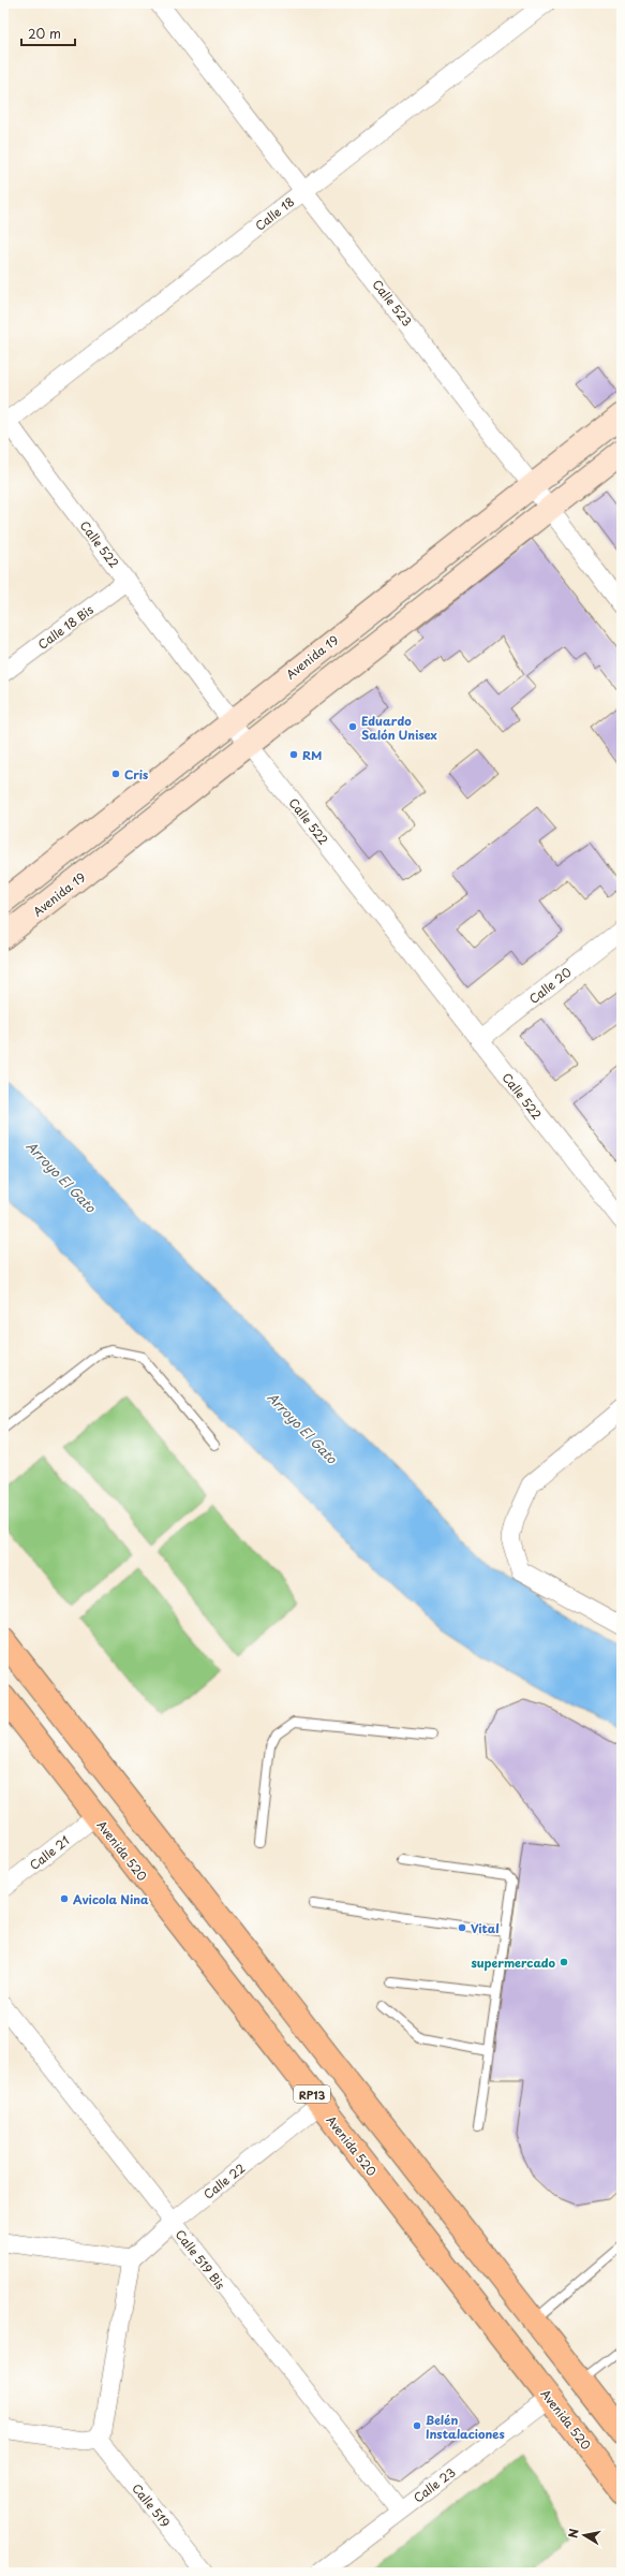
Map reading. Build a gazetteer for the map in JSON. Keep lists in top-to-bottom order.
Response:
{
  "streets": {
    "main road": ["Avenida 19", "Avenida 520", "RP13"],
    "street": [
      "Calle 18",
      "Calle 523",
      "Calle 522",
      "Calle 18 Bis",
      "Calle 20",
      "Calle 21",
      "Calle 22",
      "Calle 519 Bis",
      "Calle 23",
      "Calle 519"
    ]
  },
  "crossings": [
    ["Calle 18", "Calle 523"],
    ["Calle 18", "Calle 522"],
    ["Calle 523", "Avenida 19"],
    ["Calle 522", "Calle 18 Bis"],
    ["Calle 522", "Avenida 19"],
    ["Calle 522", "Calle 20"],
    ["Avenida 520", "Calle 21"],
    ["Avenida 520", "Calle 22"],
    ["Avenida 520", "Calle 23"],
    ["Calle 22", "Calle 519 Bis"],
    ["Calle 519 Bis", "Calle 23"]
  ],
  "water": ["Arroyo El Gato"],
  "places": [
    "Eduardo Salón Unisex",
    "RM",
    "Cris",
    "Avicola Nina",
    "Vital",
    "supermercado",
    "Belén Instalaciones"
  ],
  "scale_bar": "20 m",
  "north": "left"
}
